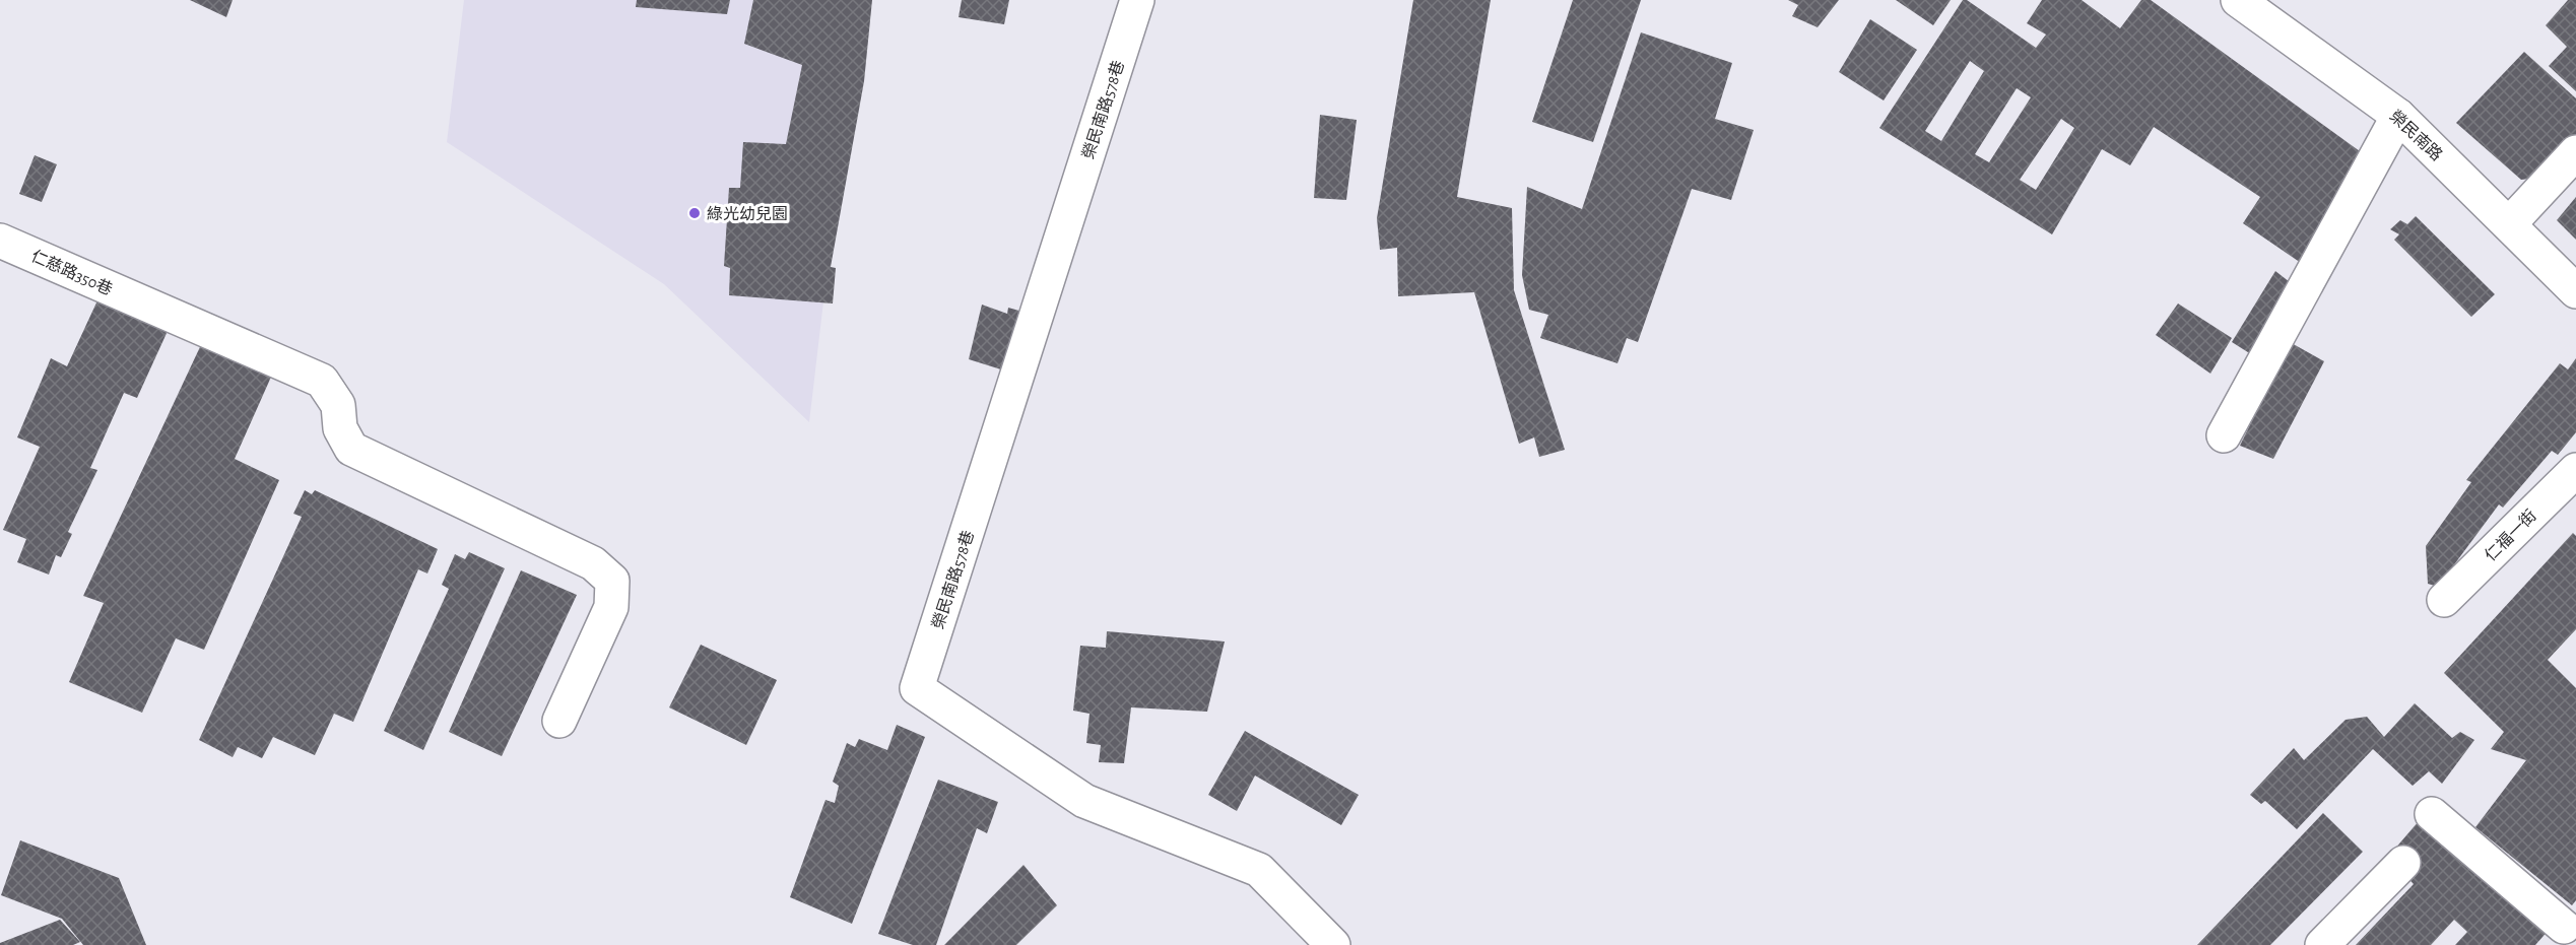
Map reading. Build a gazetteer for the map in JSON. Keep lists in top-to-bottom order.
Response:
{
  "streets": {
    "street": [
      "榮民南路578巷",
      "榮民南路",
      "仁慈路350巷",
      "仁福一街"
    ]
  },
  "places": ["綠光幼兒園"]
}
